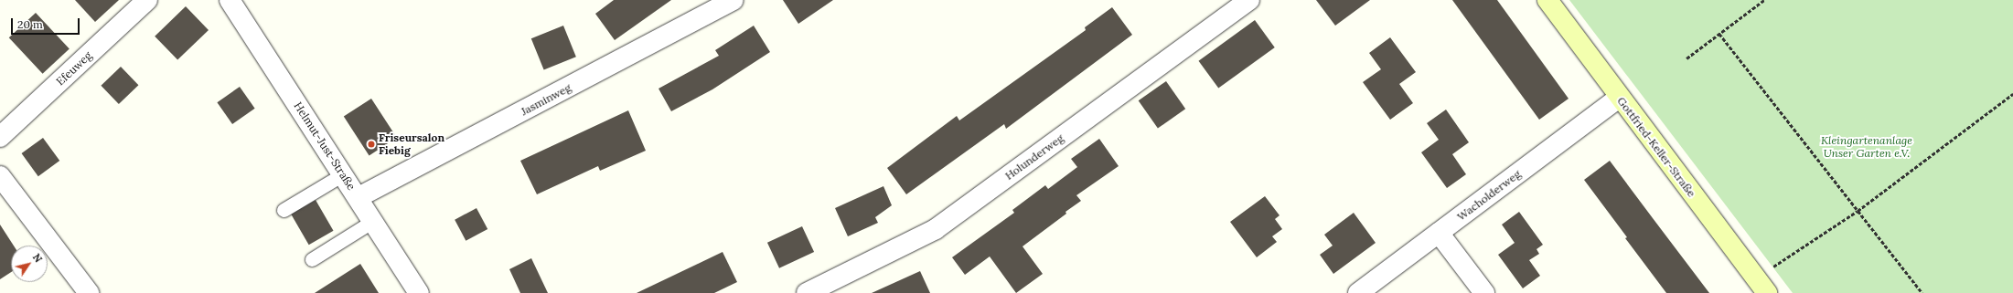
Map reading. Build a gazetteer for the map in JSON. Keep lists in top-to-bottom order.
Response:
{
  "streets": {
    "street": [
      "Efeuweg",
      "Jasminweg",
      "Helmut-Just-Straße",
      "Gottfried-Keller-Straße",
      "Holunderweg",
      "Wacholderweg"
    ]
  },
  "crossings": [
    ["Jasminweg", "Helmut-Just-Straße"],
    ["Gottfried-Keller-Straße", "Wacholderweg"]
  ],
  "parks": ["Kleingartenanlage Unser Garten e.V."],
  "places": ["Friseursalon Fiebig"],
  "scale_bar": "20 m",
  "north": "top right"
}
